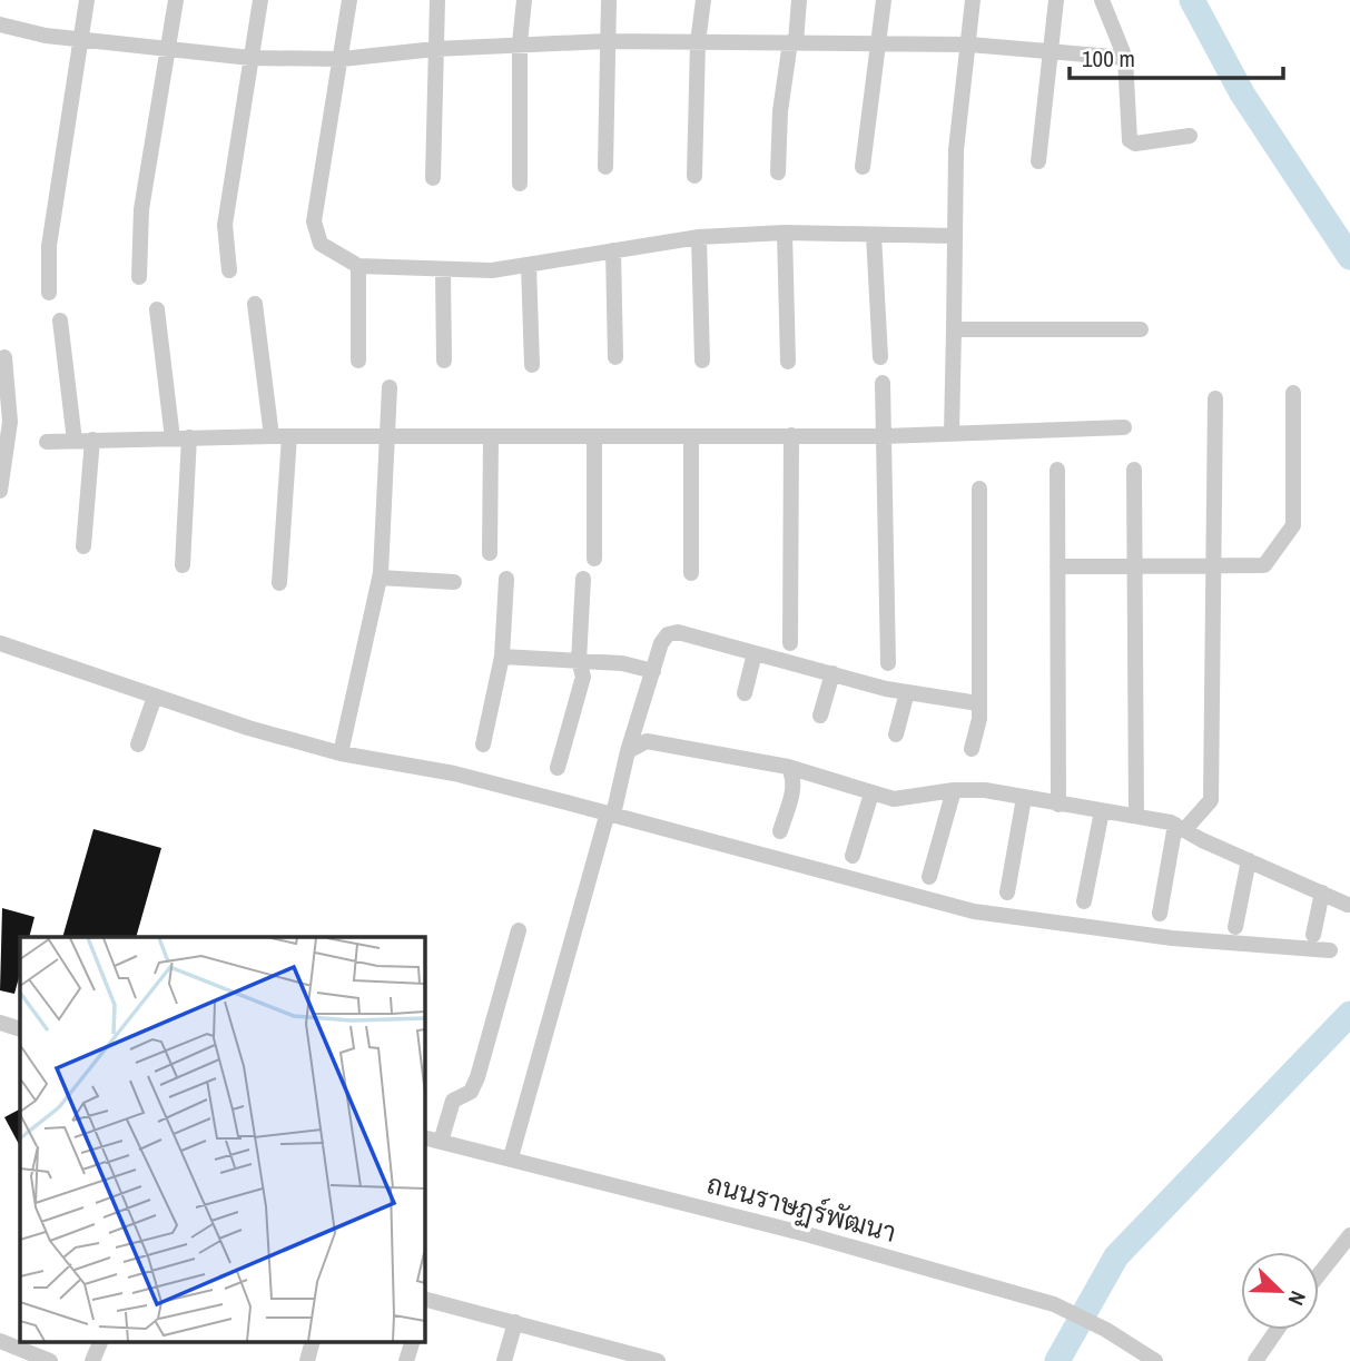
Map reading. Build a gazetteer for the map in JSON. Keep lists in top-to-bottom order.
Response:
{
  "streets": {
    "street": ["ถนนราษฏร์พัฒนา"]
  },
  "scale_bar": "100 m",
  "north": "bottom right"
}
